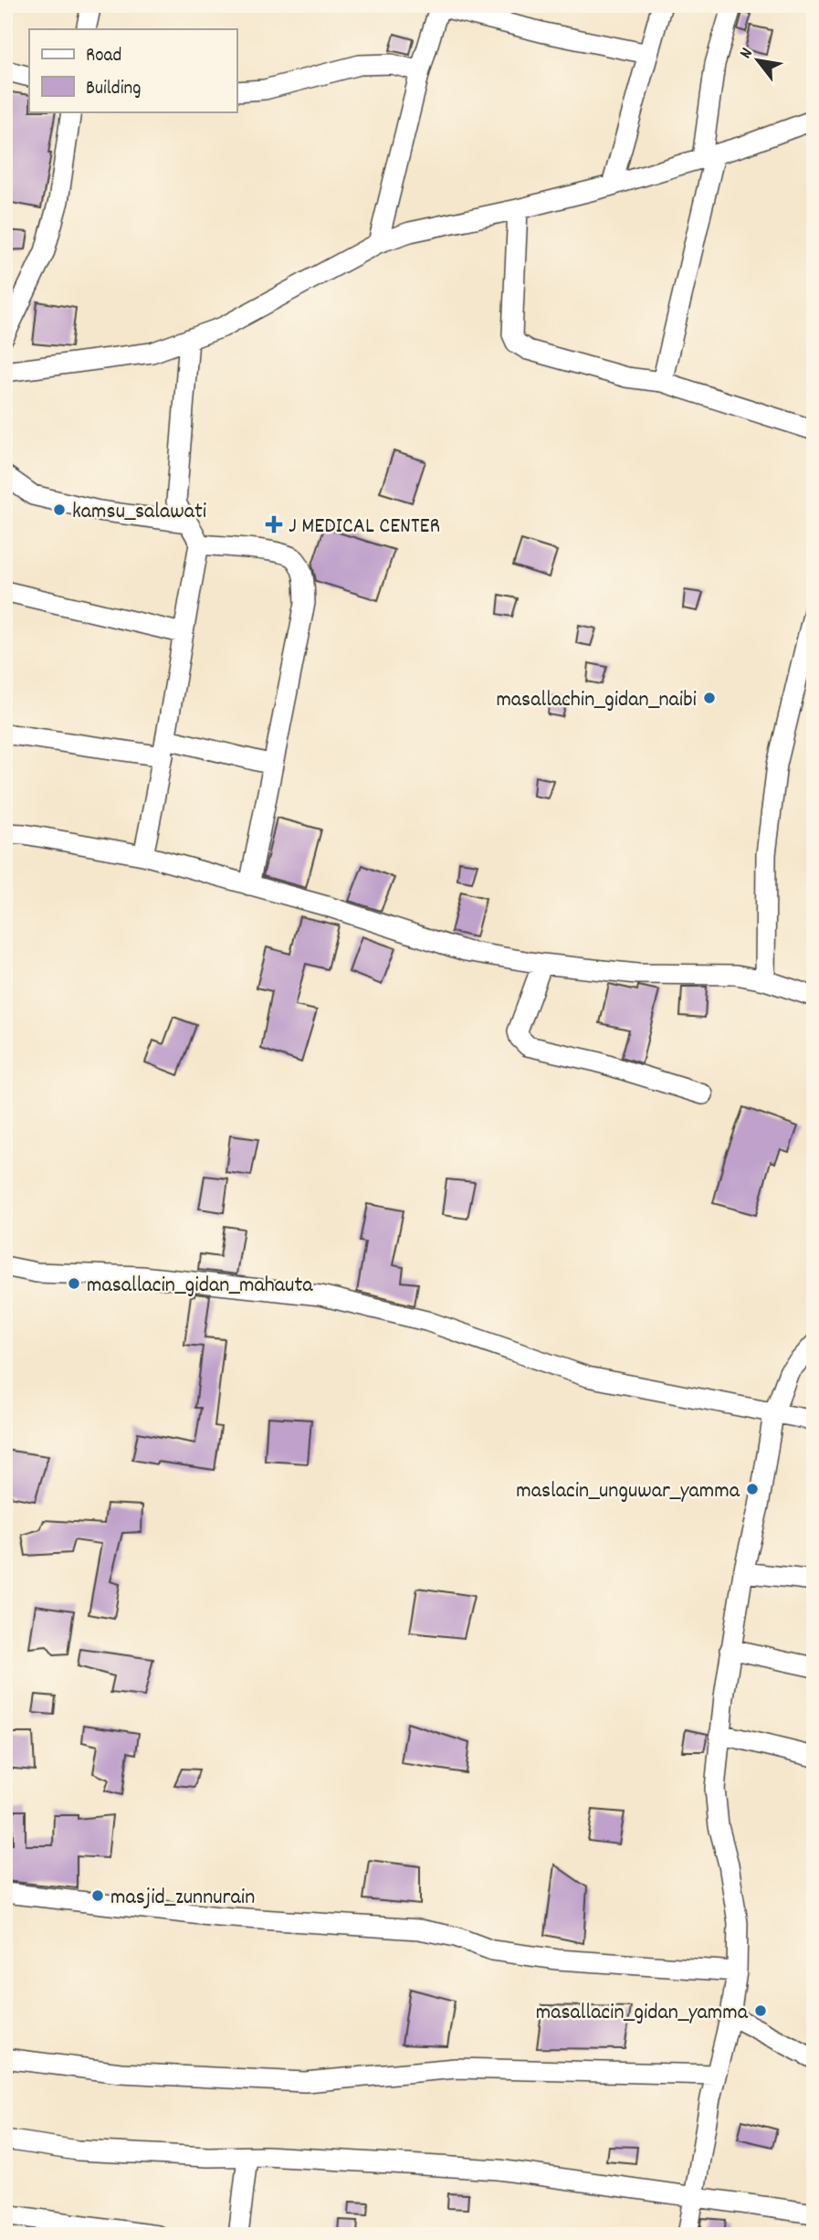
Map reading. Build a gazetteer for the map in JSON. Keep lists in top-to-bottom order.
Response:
{
  "places": {
    "other": [
      "kamsu_salawati",
      "masallachin_gidan_naibi",
      "masallacin_gidan_mahauta",
      "maslacin_unguwar_yamma",
      "masjid_zunnurain",
      "masallacin_gidan_yamma"
    ],
    "health": ["J MEDICAL CENTER"]
  },
  "legend": ["Road", "Building"],
  "north": "top left"
}
